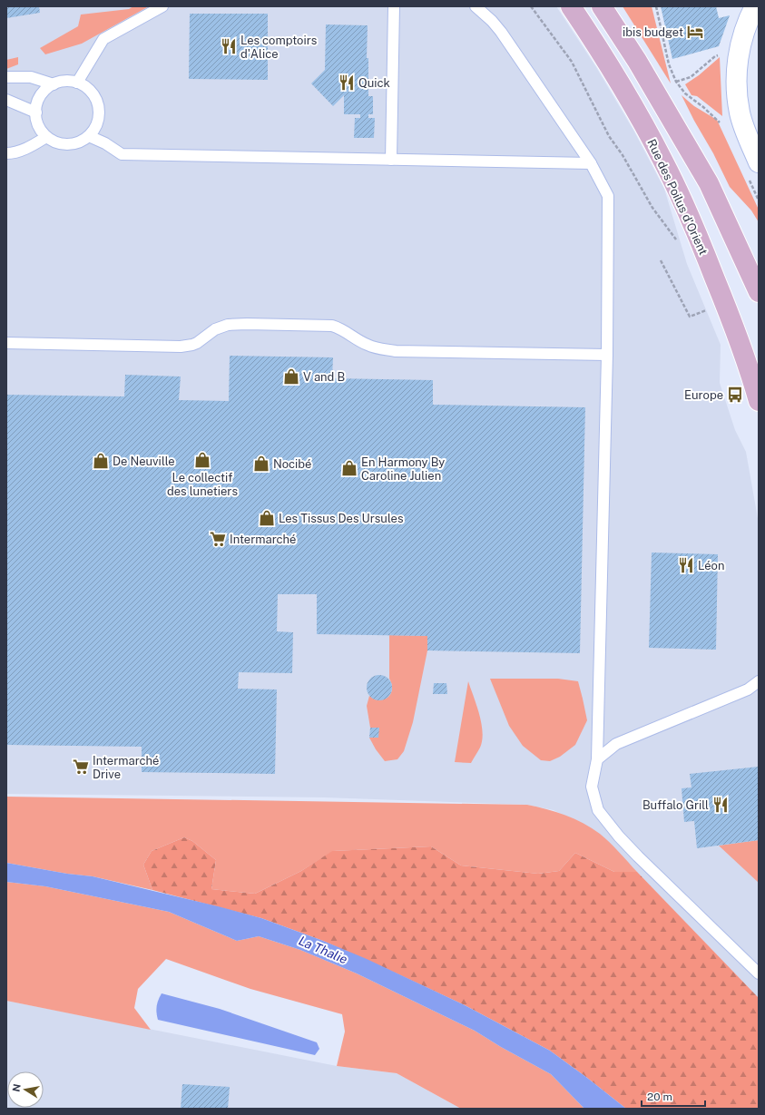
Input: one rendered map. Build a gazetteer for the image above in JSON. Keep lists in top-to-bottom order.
{
  "streets": {
    "main road": ["Rue des Poilus d'Orient"]
  },
  "water": ["La Thalie"],
  "places": {
    "hotel": ["ibis budget"],
    "restaurant": [
      "Les comptoirs d'Alice",
      "Quick",
      "Léon",
      "Buffalo Grill"
    ],
    "shop": [
      "V and B",
      "Le collectif des lunetiers",
      "De Neuville",
      "Nocibé",
      "En Harmony By Caroline Julien",
      "Les Tissus Des Ursules"
    ],
    "bus stop": ["Europe"],
    "supermarket": ["Intermarché", "Intermarché Drive"]
  },
  "scale_bar": "20 m",
  "north": "left"
}
